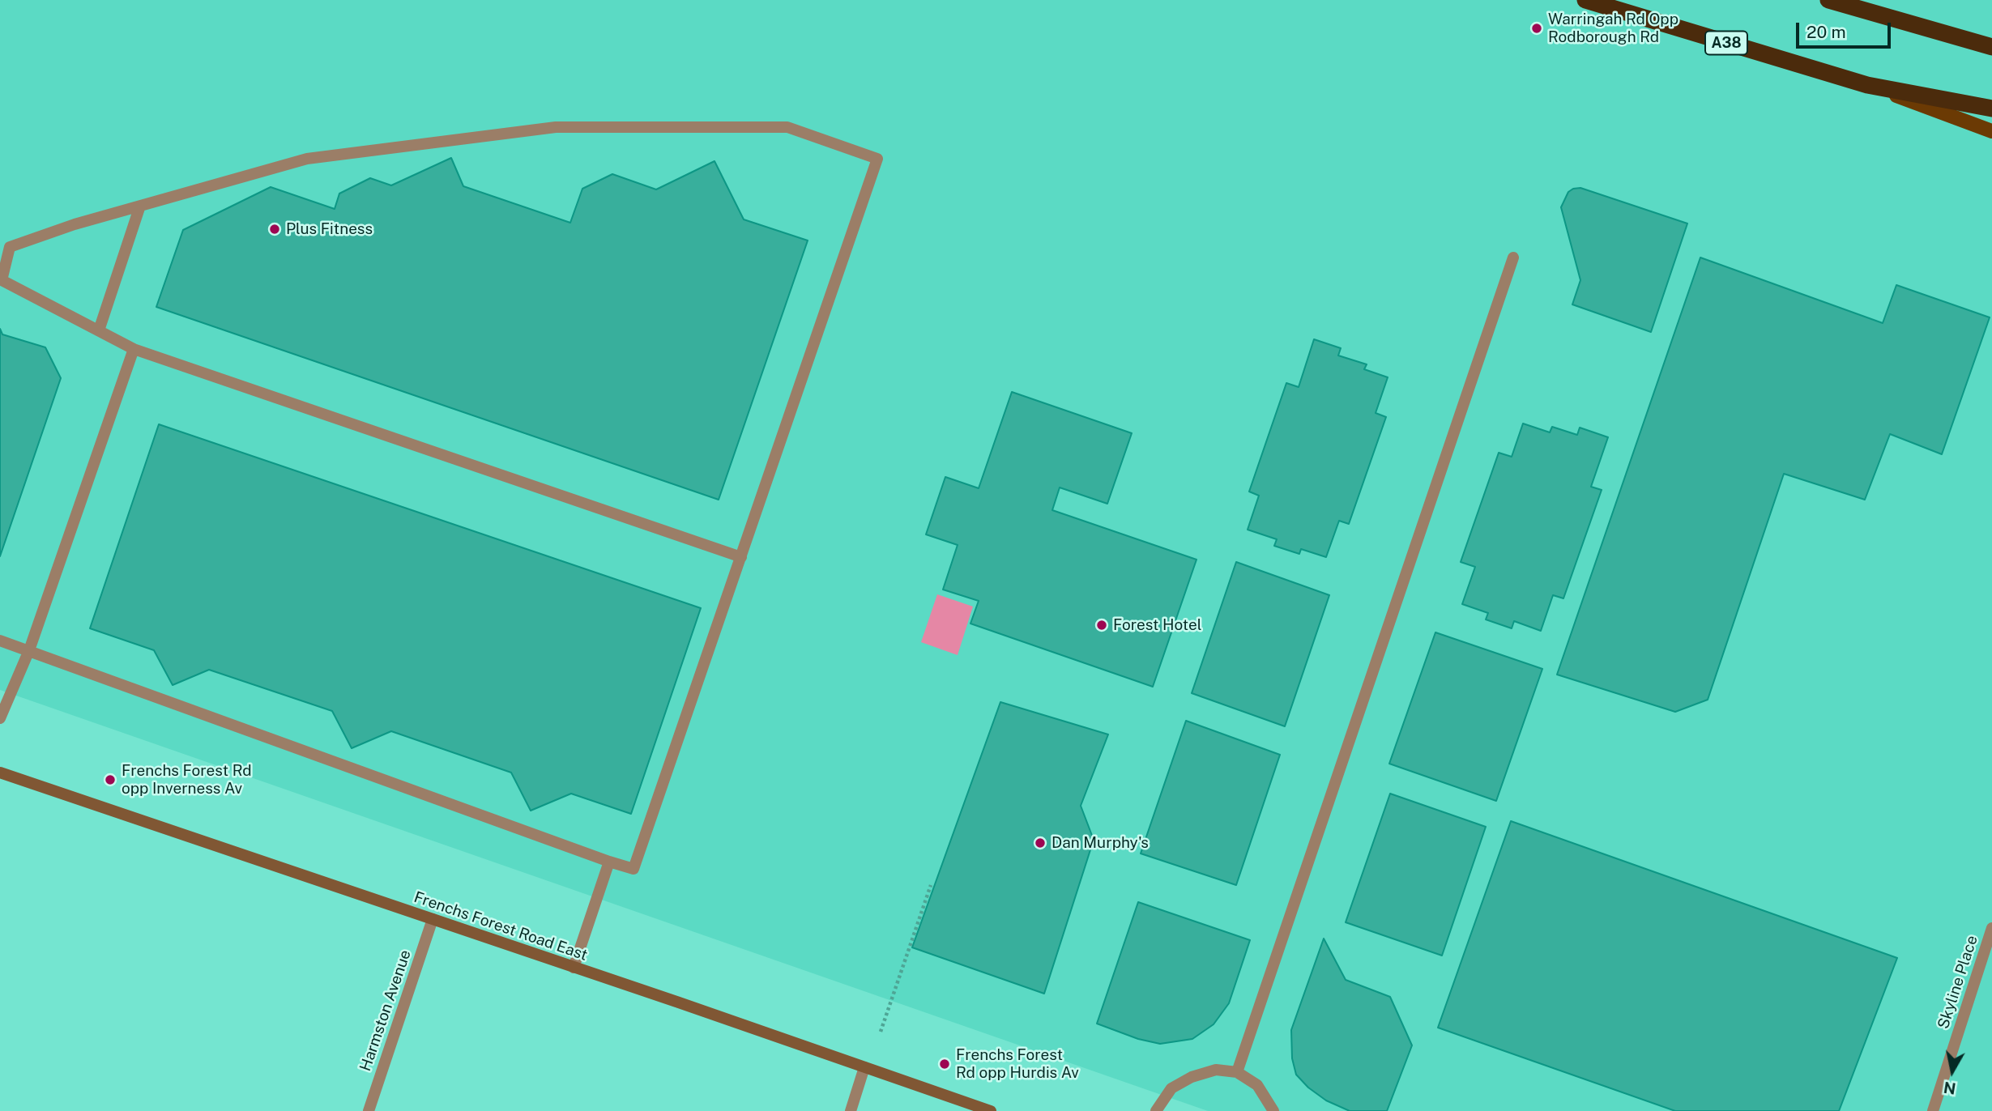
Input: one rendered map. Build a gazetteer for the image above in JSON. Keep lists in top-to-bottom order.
{
  "streets": {
    "highway": ["A38"],
    "main road": ["Frenchs Forest Road East"],
    "street": ["Skyline Place", "Harmston Avenue"]
  },
  "crossings": [
    ["Frenchs Forest Road East", "Harmston Avenue"]
  ],
  "places": [
    "Warringah Rd Opp Rodborough Rd",
    "Plus Fitness",
    "Forest Hotel",
    "Frenchs Forest Rd opp Inverness Av",
    "Dan Murphy's",
    "Frenchs Forest Rd opp Hurdis Av"
  ],
  "scale_bar": "20 m",
  "north": "bottom"
}
